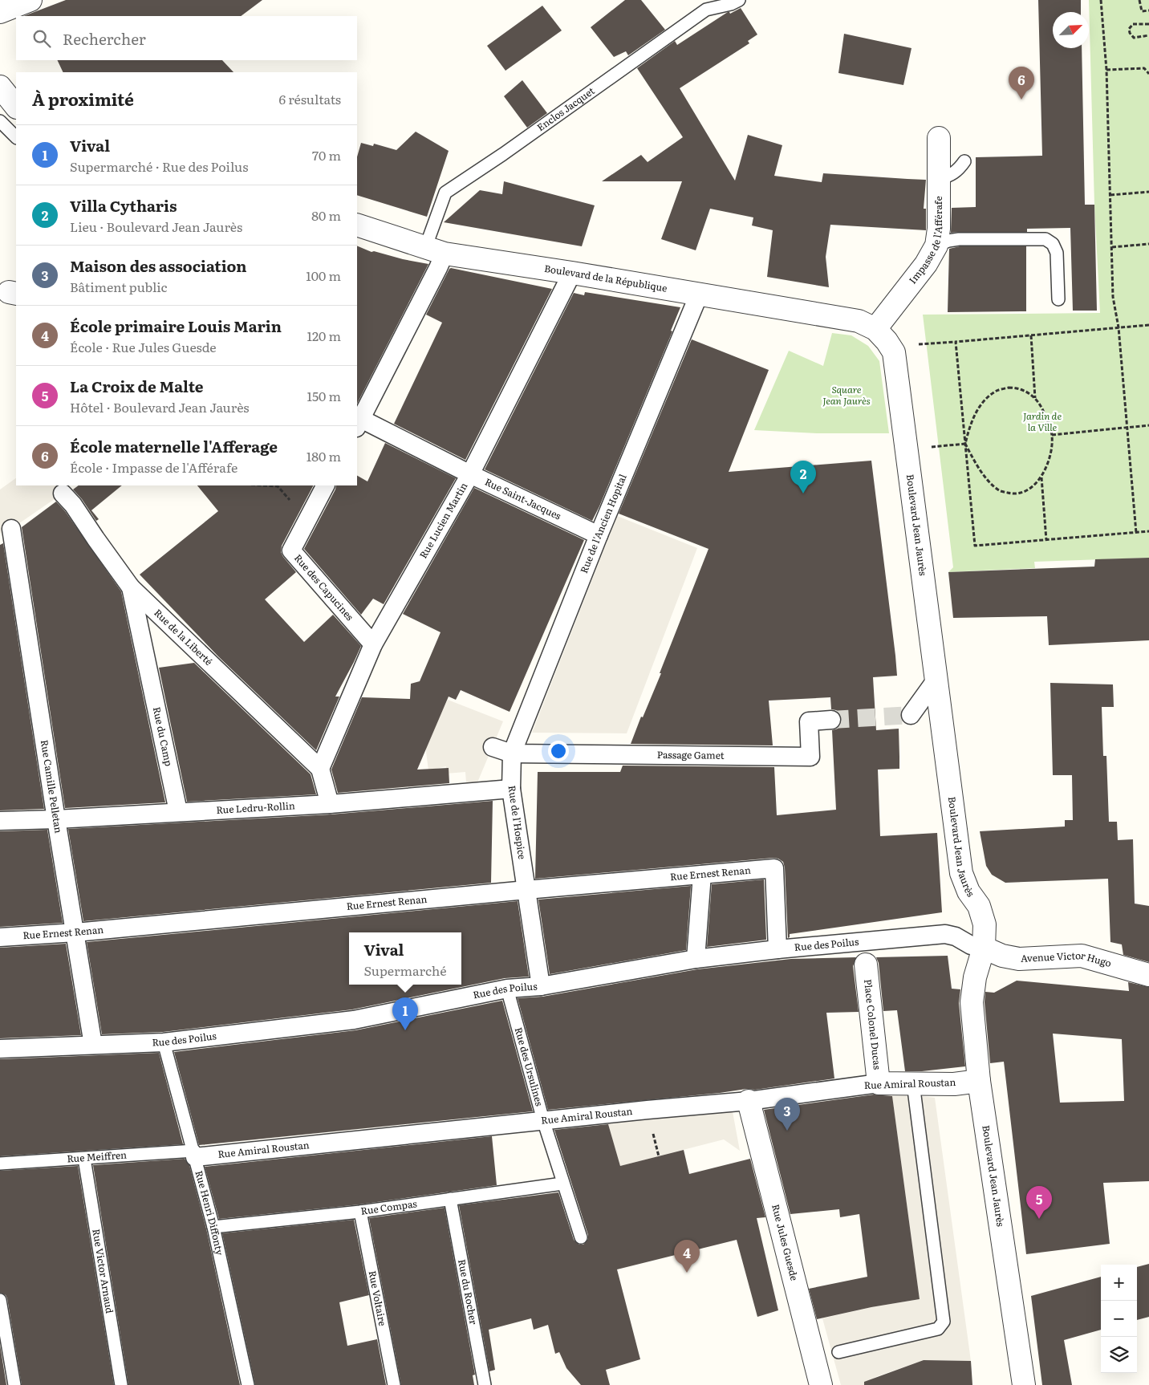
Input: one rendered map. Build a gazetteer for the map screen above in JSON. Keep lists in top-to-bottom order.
{
  "streets": {
    "street": [
      "Impasse de l'Afférafe",
      "Boulevard de la République",
      "Rue Saint-Jacques",
      "Rue Lucien Martin",
      "Rue de l'Ancien Hopital",
      "Boulevard Jean Jaurès",
      "Rue des Capucines",
      "Rue de la Liberté",
      "Rue du Camp",
      "Passage Gamet",
      "Rue Camille Pelletan",
      "Rue Ledru-Rollin",
      "Rue de l'Hospice",
      "Rue Ernest Renan",
      "Rue des Poilus",
      "Avenue Victor Hugo",
      "Place Colonel Ducas",
      "Rue Amiral Roustan",
      "Rue Jules Guesde"
    ],
    "lane": [
      "Enclos Jacquet",
      "Rue des Ursulines",
      "Rue Meiffren",
      "Rue Compas",
      "Rue Henri Diffonty",
      "Rue Victor Arnaud",
      "Rue du Rocher",
      "Rue Voltaire"
    ]
  },
  "crossings": [
    ["Enclos Jacquet", "Boulevard de la République"],
    ["Impasse de l'Afférafe", "Boulevard de la République"],
    ["Impasse de l'Afférafe", "Boulevard Jean Jaurès"],
    ["Boulevard de la République", "Rue Lucien Martin"],
    ["Boulevard de la République", "Rue de l'Ancien Hopital"],
    ["Boulevard de la République", "Boulevard Jean Jaurès"],
    ["Rue Saint-Jacques", "Rue Lucien Martin"],
    ["Rue Saint-Jacques", "Rue de l'Ancien Hopital"],
    ["Rue Lucien Martin", "Rue des Capucines"],
    ["Rue Lucien Martin", "Rue de la Liberté"],
    ["Rue de l'Ancien Hopital", "Passage Gamet"],
    ["Rue de l'Ancien Hopital", "Rue de l'Hospice"],
    ["Boulevard Jean Jaurès", "Rue des Poilus"],
    ["Boulevard Jean Jaurès", "Avenue Victor Hugo"],
    ["Boulevard Jean Jaurès", "Rue Amiral Roustan"],
    ["Rue de la Liberté", "Rue du Camp"],
    ["Rue du Camp", "Rue Ledru-Rollin"],
    ["Passage Gamet", "Rue de l'Hospice"],
    ["Rue Camille Pelletan", "Rue Ledru-Rollin"],
    ["Rue Camille Pelletan", "Rue Ernest Renan"],
    ["Rue Camille Pelletan", "Rue des Poilus"],
    ["Rue Ledru-Rollin", "Rue de l'Hospice"],
    ["Rue de l'Hospice", "Rue Ernest Renan"],
    ["Rue de l'Hospice", "Rue des Poilus"],
    ["Rue Ernest Renan", "Rue des Poilus"],
    ["Rue des Poilus", "Avenue Victor Hugo"],
    ["Rue des Poilus", "Rue des Ursulines"],
    ["Rue des Poilus", "Rue Henri Diffonty"],
    ["Place Colonel Ducas", "Rue Amiral Roustan"],
    ["Rue des Ursulines", "Rue Amiral Roustan"],
    ["Rue des Ursulines", "Rue Compas"],
    ["Rue Amiral Roustan", "Rue Meiffren"],
    ["Rue Amiral Roustan", "Rue Henri Diffonty"],
    ["Rue Amiral Roustan", "Rue Jules Guesde"],
    ["Rue Meiffren", "Rue Henri Diffonty"],
    ["Rue Meiffren", "Rue Victor Arnaud"],
    ["Rue Compas", "Rue Henri Diffonty"],
    ["Rue Compas", "Rue du Rocher"],
    ["Rue Compas", "Rue Voltaire"]
  ],
  "parks": ["Square Jean Jaurès", "Jardin de la Ville"],
  "north": "top right",
  "page": {
    "search": "Rechercher",
    "pins": [
      "6",
      "2",
      "1",
      "3",
      "5",
      "4"
    ],
    "heading": ["À proximité", "6 résultats"],
    "list": [
      {
        "mark": "1",
        "name": "Vival",
        "note": "Supermarché · Rue des Poilus",
        "value": "70 m"
      },
      {
        "mark": "2",
        "name": "Villa Cytharis",
        "note": "Lieu · Boulevard Jean Jaurès",
        "value": "80 m"
      },
      {
        "mark": "3",
        "name": "Maison des association",
        "note": "Bâtiment public",
        "value": "100 m"
      },
      {
        "mark": "4",
        "name": "École primaire Louis Marin",
        "note": "École · Rue Jules Guesde",
        "value": "120 m"
      },
      {
        "mark": "5",
        "name": "La Croix de Malte",
        "note": "Hôtel · Boulevard Jean Jaurès",
        "value": "150 m"
      },
      {
        "mark": "6",
        "name": "École maternelle l'Afferage",
        "note": "École · Impasse de l'Afférafe",
        "value": "180 m"
      }
    ],
    "popup": ["Vival", "Supermarché"],
    "map_buttons": ["+", "−"]
  }
}
